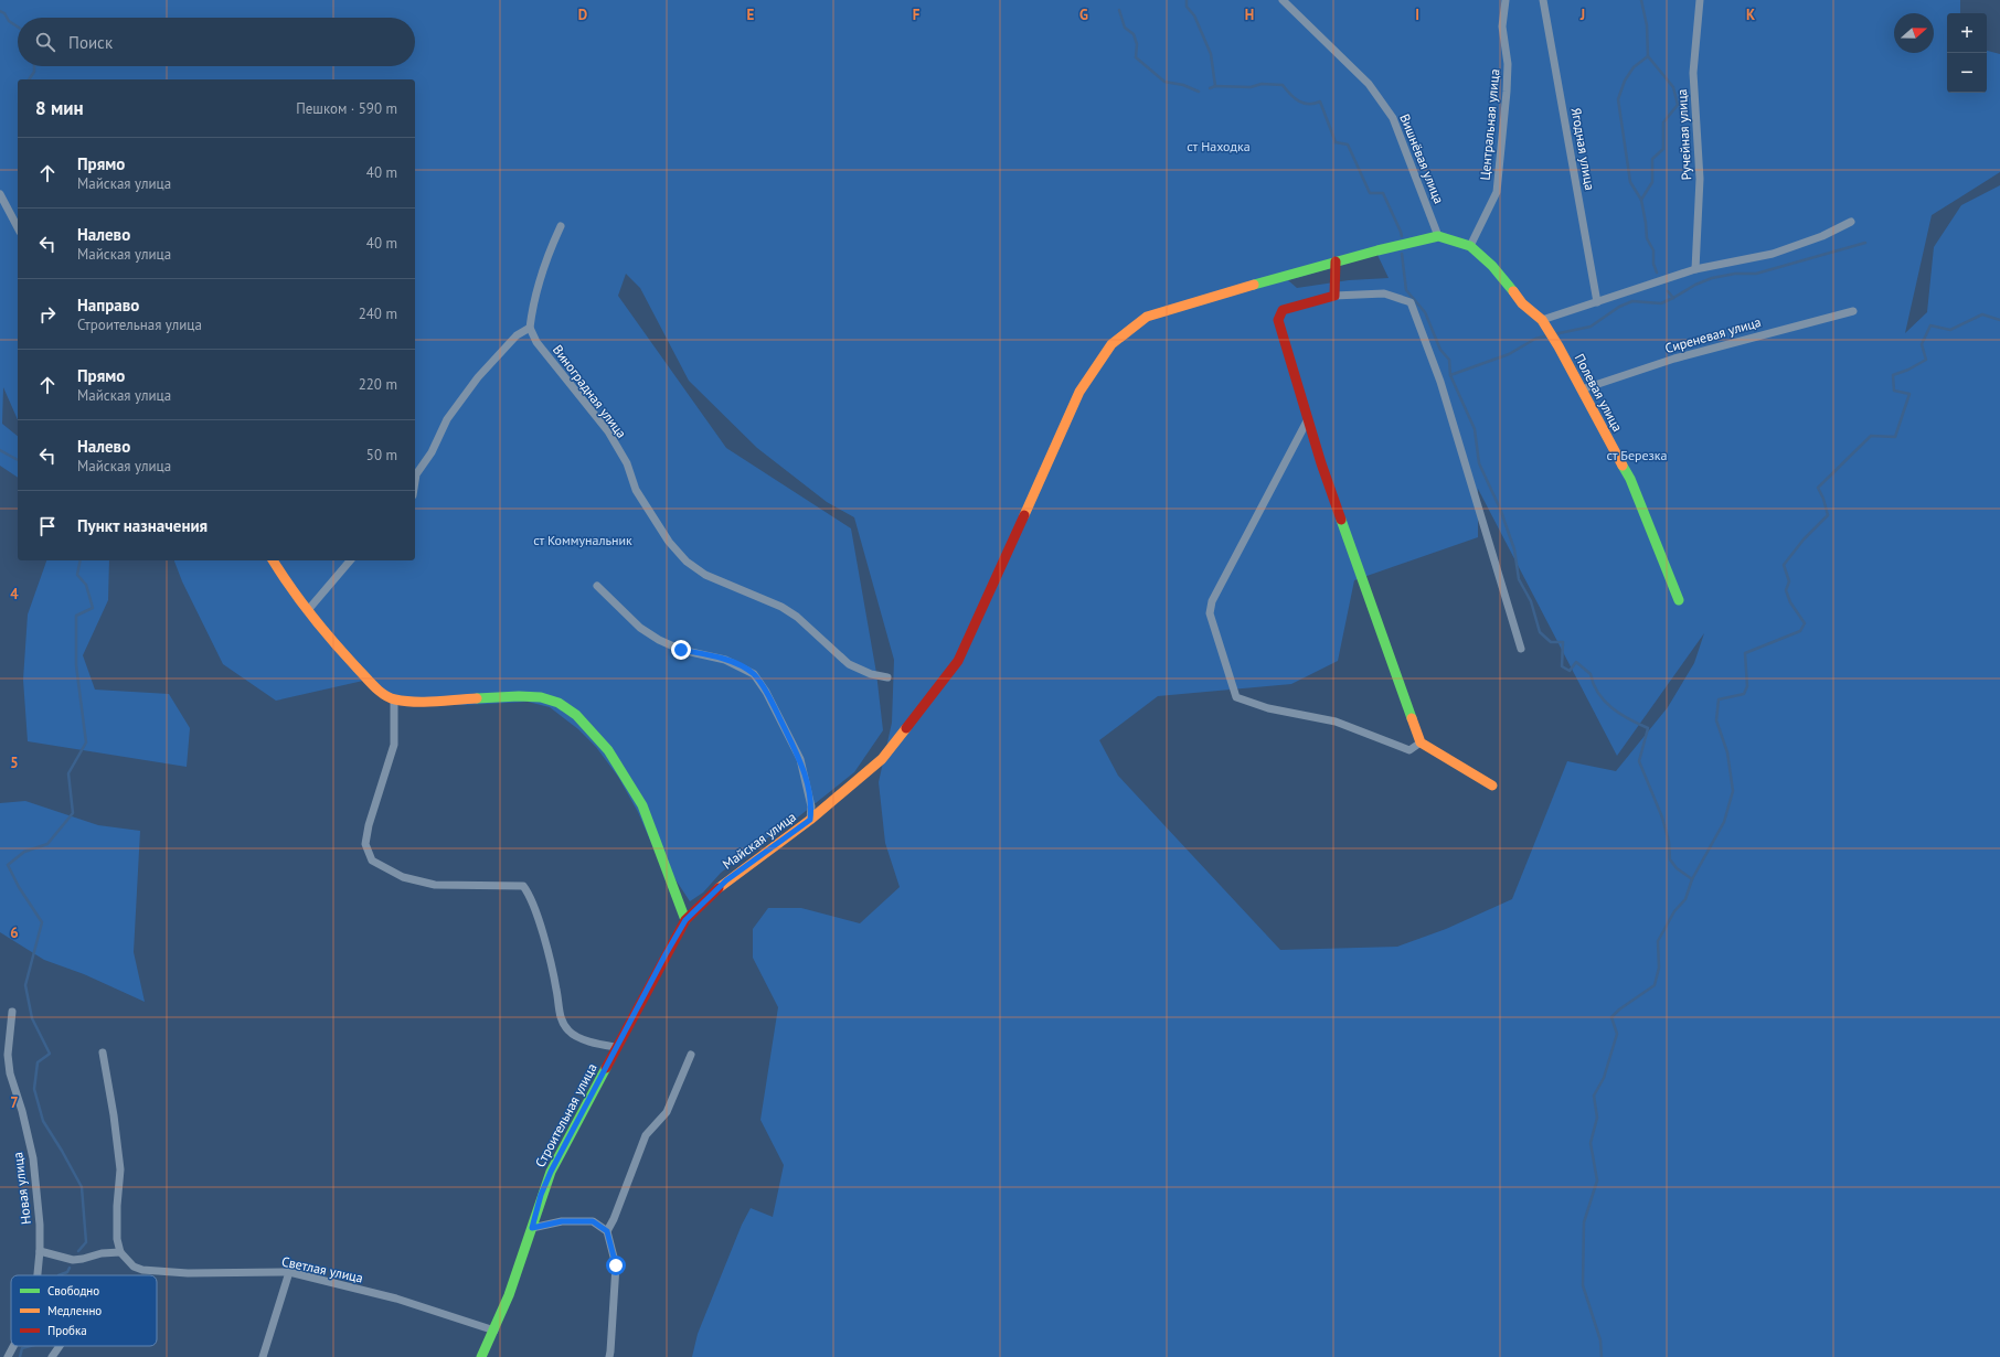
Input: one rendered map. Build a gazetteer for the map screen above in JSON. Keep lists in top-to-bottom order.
{
  "streets": {
    "street": [
      "Центральная улица",
      "Ручейная улица",
      "Ягодная улица",
      "Вишнёвая улица",
      "Сиреневая улица",
      "Виноградная улица",
      "Полевая улица",
      "Майская улица",
      "Строительная улица",
      "Новая улица",
      "Светлая улица"
    ]
  },
  "crossings": [
    ["Центральная улица", "Полевая улица"],
    ["Вишнёвая улица", "Майская улица"],
    ["Сиреневая улица", "Полевая улица"],
    ["Майская улица", "Строительная улица"],
    ["Строительная улица", "Светлая улица"]
  ],
  "parks": ["ст Находка", "ст Березка", "ст Коммунальник"],
  "legend": ["Свободно", "Медленно", "Пробка"],
  "north": "right",
  "page": {
    "map_buttons": ["+", "−"],
    "search": "Поиск",
    "heading": ["8 мин", "Пешком · 590 m"],
    "list": [
      ["Прямо", "Майская улица", "40 m"],
      ["Налево", "Майская улица", "40 m"],
      ["Направо", "Строительная улица", "240 m"],
      ["Прямо", "Майская улица", "220 m"],
      ["Налево", "Майская улица", "50 m"],
      "Пункт назначения"
    ]
  },
  "grid": {
    "columns": [
      "D",
      "E",
      "F",
      "G",
      "H",
      "I",
      "J",
      "K"
    ],
    "rows": [
      "4",
      "5",
      "6",
      "7"
    ]
  }
}
